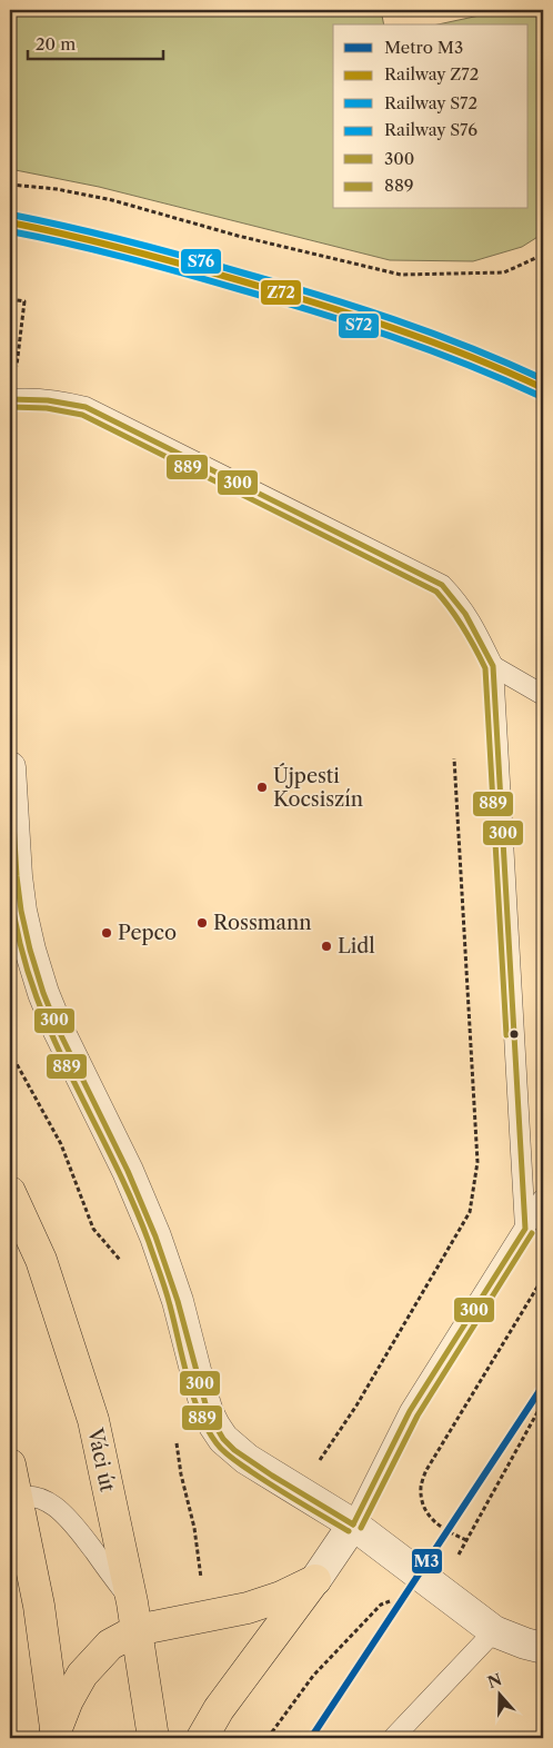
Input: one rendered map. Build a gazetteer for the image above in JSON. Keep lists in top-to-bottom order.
{
  "streets": {
    "main road": ["Váci út"]
  },
  "places": [
    "Újpesti Kocsiszín",
    "Rossmann",
    "Pepco",
    "Lidl"
  ],
  "lines": [
    "rail line S76",
    "rail line Z72",
    "rail line S72",
    "transit line 300",
    "transit line 889",
    "metro line M3"
  ],
  "legend": [
    "Metro M3",
    "Railway Z72",
    "Railway S72",
    "Railway S76",
    "300",
    "889"
  ],
  "scale_bar": "20 m",
  "north": "top"
}
